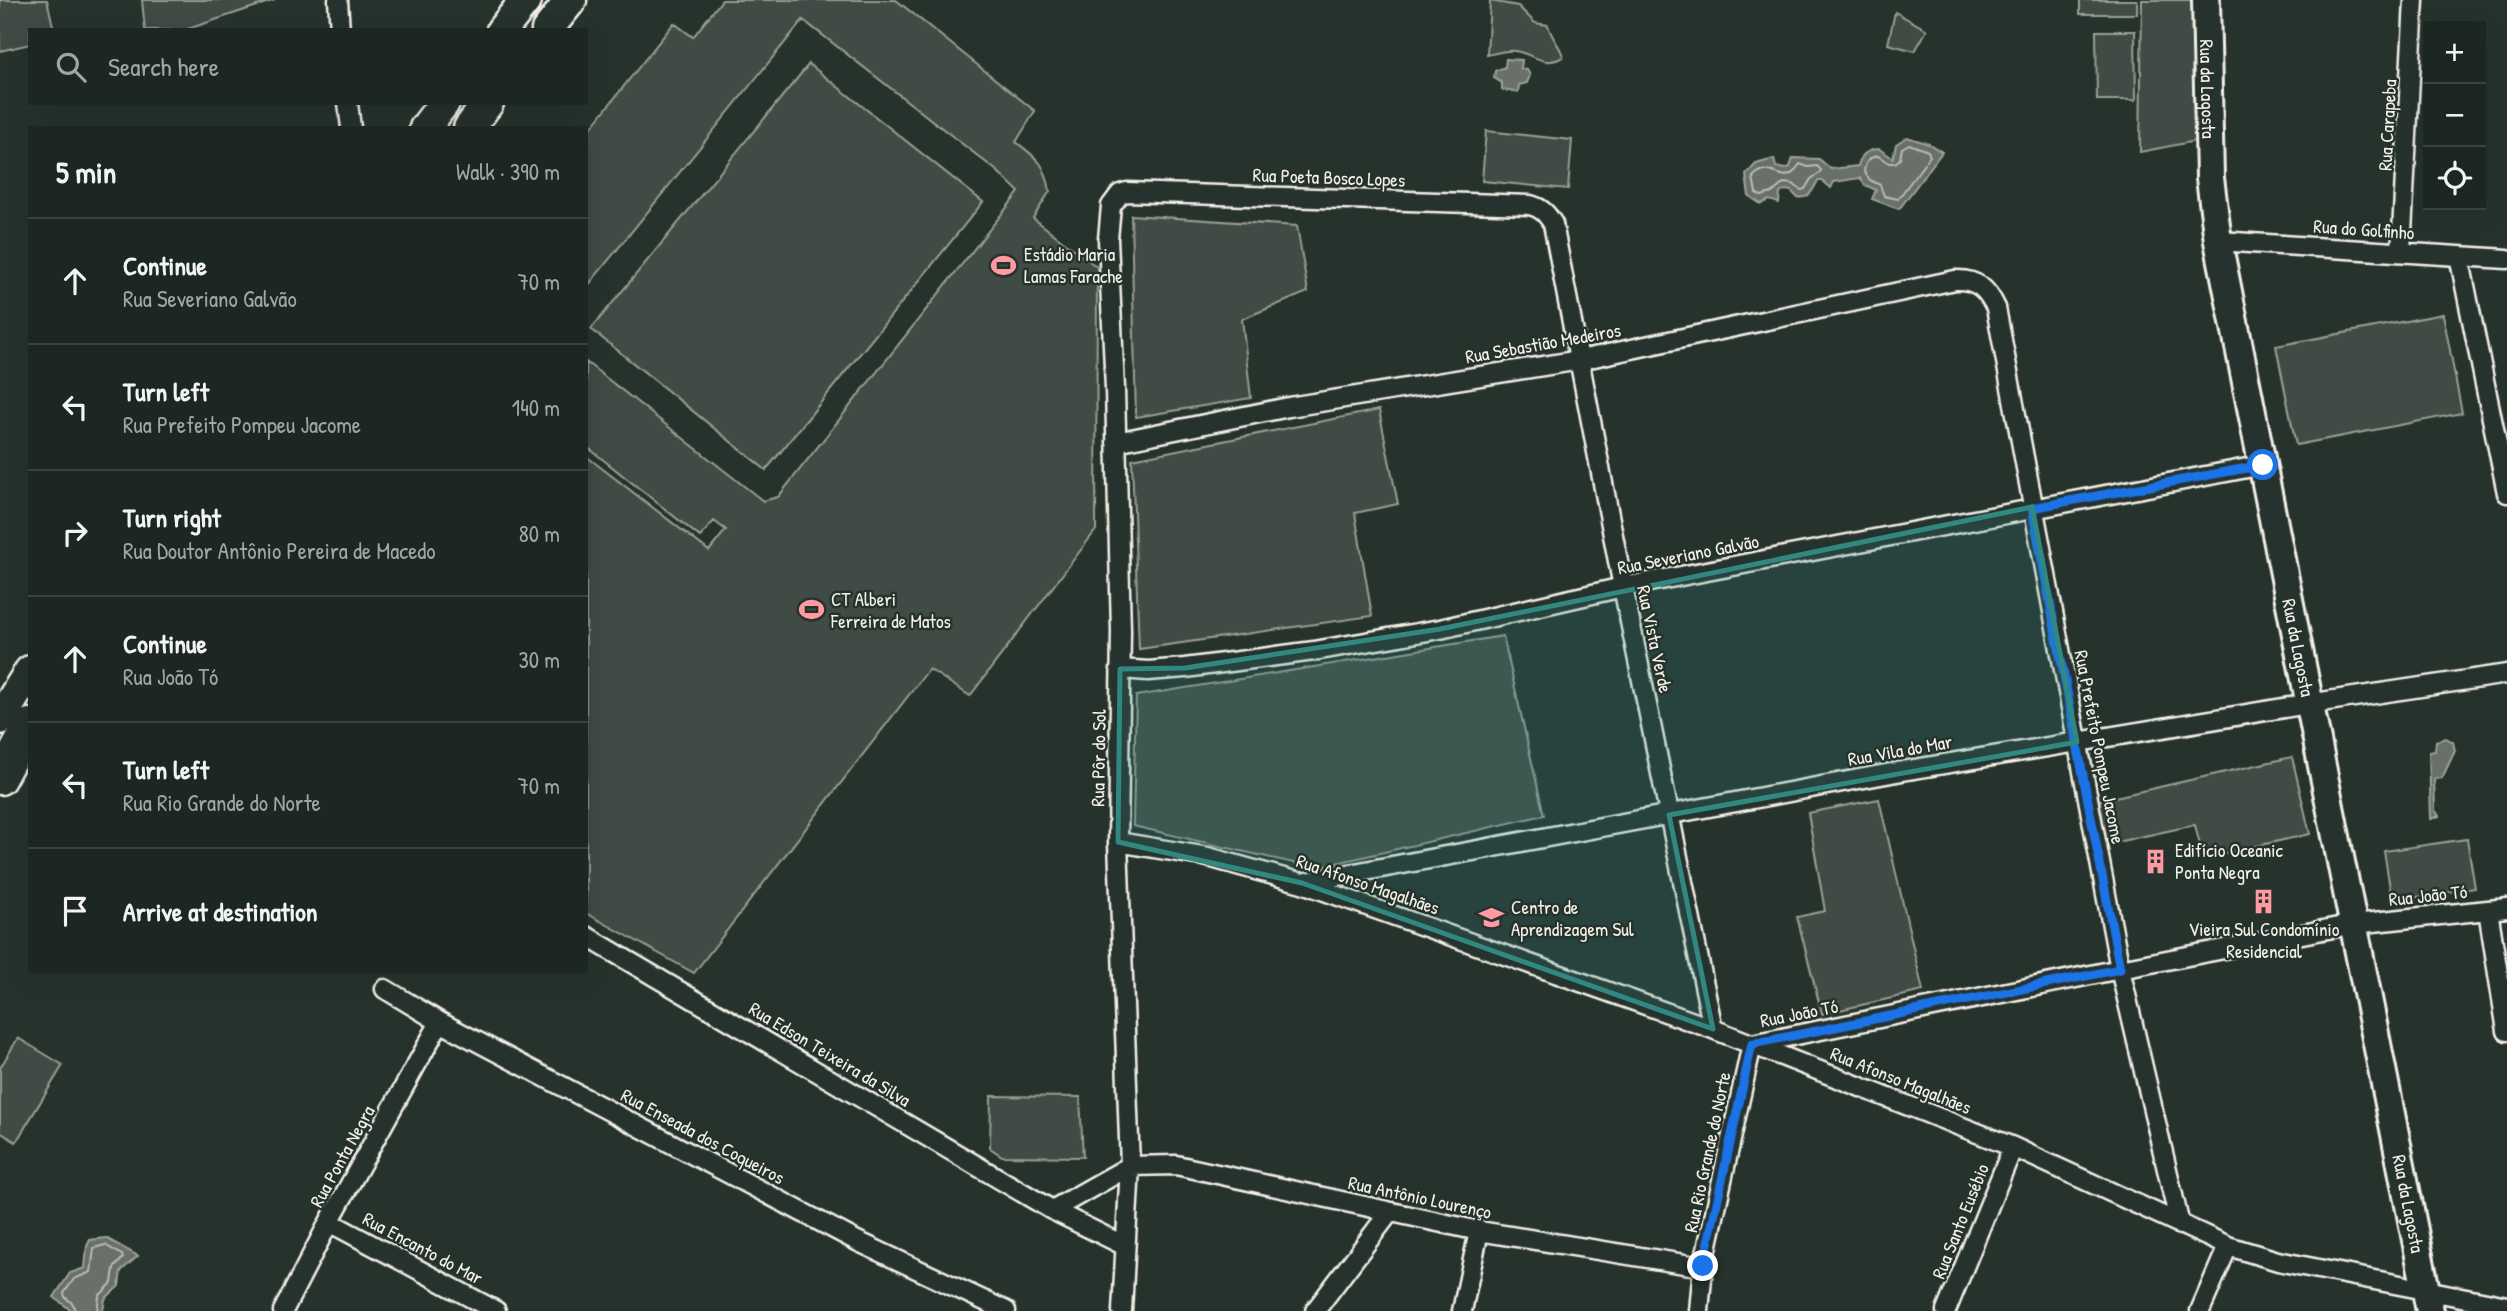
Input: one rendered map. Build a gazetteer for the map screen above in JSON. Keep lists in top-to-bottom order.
{
  "streets": {
    "street": [
      "Rua da Lagosta",
      "Rua Carapeba",
      "Rua Poeta Bosco Lopes",
      "Rua do Golfinho",
      "Rua Sebastião Medeiros",
      "Rua Severiano Galvão",
      "Rua Vista Verde",
      "Rua Prefeito Pompeu Jacome",
      "Rua Vila do Mar",
      "Rua Pôr do Sol",
      "Rua Afonso Magalhães",
      "Rua João Tó",
      "Rua Edson Teixeira da Silva",
      "Rua Enseada dos Coqueiros",
      "Rua Rio Grande do Norte",
      "Rua Ponta Negra",
      "Rua Antônio Lourenço",
      "Rua Santo Eusébio",
      "Rua Encanto do Mar"
    ]
  },
  "crossings": [
    ["Rua da Lagosta", "Rua do Golfinho"],
    ["Rua da Lagosta", "Rua Severiano Galvão"],
    ["Rua da Lagosta", "Rua Vila do Mar"],
    ["Rua da Lagosta", "Rua Afonso Magalhães"],
    ["Rua da Lagosta", "Rua João Tó"],
    ["Rua Carapeba", "Rua do Golfinho"],
    ["Rua Poeta Bosco Lopes", "Rua Vista Verde"],
    ["Rua Poeta Bosco Lopes", "Rua Pôr do Sol"],
    ["Rua Sebastião Medeiros", "Rua Vista Verde"],
    ["Rua Sebastião Medeiros", "Rua Prefeito Pompeu Jacome"],
    ["Rua Sebastião Medeiros", "Rua Pôr do Sol"],
    ["Rua Severiano Galvão", "Rua Vista Verde"],
    ["Rua Severiano Galvão", "Rua Prefeito Pompeu Jacome"],
    ["Rua Severiano Galvão", "Rua Pôr do Sol"],
    ["Rua Vista Verde", "Rua Vila do Mar"],
    ["Rua Vista Verde", "Rua Afonso Magalhães"],
    ["Rua Prefeito Pompeu Jacome", "Rua Vila do Mar"],
    ["Rua Prefeito Pompeu Jacome", "Rua Afonso Magalhães"],
    ["Rua Prefeito Pompeu Jacome", "Rua João Tó"],
    ["Rua Vila do Mar", "Rua Afonso Magalhães"],
    ["Rua Pôr do Sol", "Rua Afonso Magalhães"],
    ["Rua Pôr do Sol", "Rua Edson Teixeira da Silva"],
    ["Rua Pôr do Sol", "Rua Antônio Lourenço"],
    ["Rua Afonso Magalhães", "Rua João Tó"],
    ["Rua Afonso Magalhães", "Rua Rio Grande do Norte"],
    ["Rua Afonso Magalhães", "Rua Santo Eusébio"],
    ["Rua João Tó", "Rua Rio Grande do Norte"],
    ["Rua Enseada dos Coqueiros", "Rua Ponta Negra"],
    ["Rua Rio Grande do Norte", "Rua Antônio Lourenço"],
    ["Rua Ponta Negra", "Rua Encanto do Mar"]
  ],
  "places": {
    "sports": ["Estádio Maria Lamas Farache", "CT Alberi Ferreira de Matos"],
    "building": ["Edifício Oceanic Ponta Negra", "Vieira Sul Condomínio Residencial"],
    "school or university": ["Centro de Aprendizagem Sul"]
  },
  "page": {
    "map_buttons": ["+", "−"],
    "search": "Search here",
    "heading": ["5 min", "Walk · 390 m"],
    "list": [
      ["Continue", "Rua Severiano Galvão", "70 m"],
      ["Turn left", "Rua Prefeito Pompeu Jacome", "140 m"],
      ["Turn right", "Rua Doutor Antônio Pereira de Macedo", "80 m"],
      ["Continue", "Rua João Tó", "30 m"],
      ["Turn left", "Rua Rio Grande do Norte", "70 m"],
      "Arrive at destination"
    ]
  }
}
